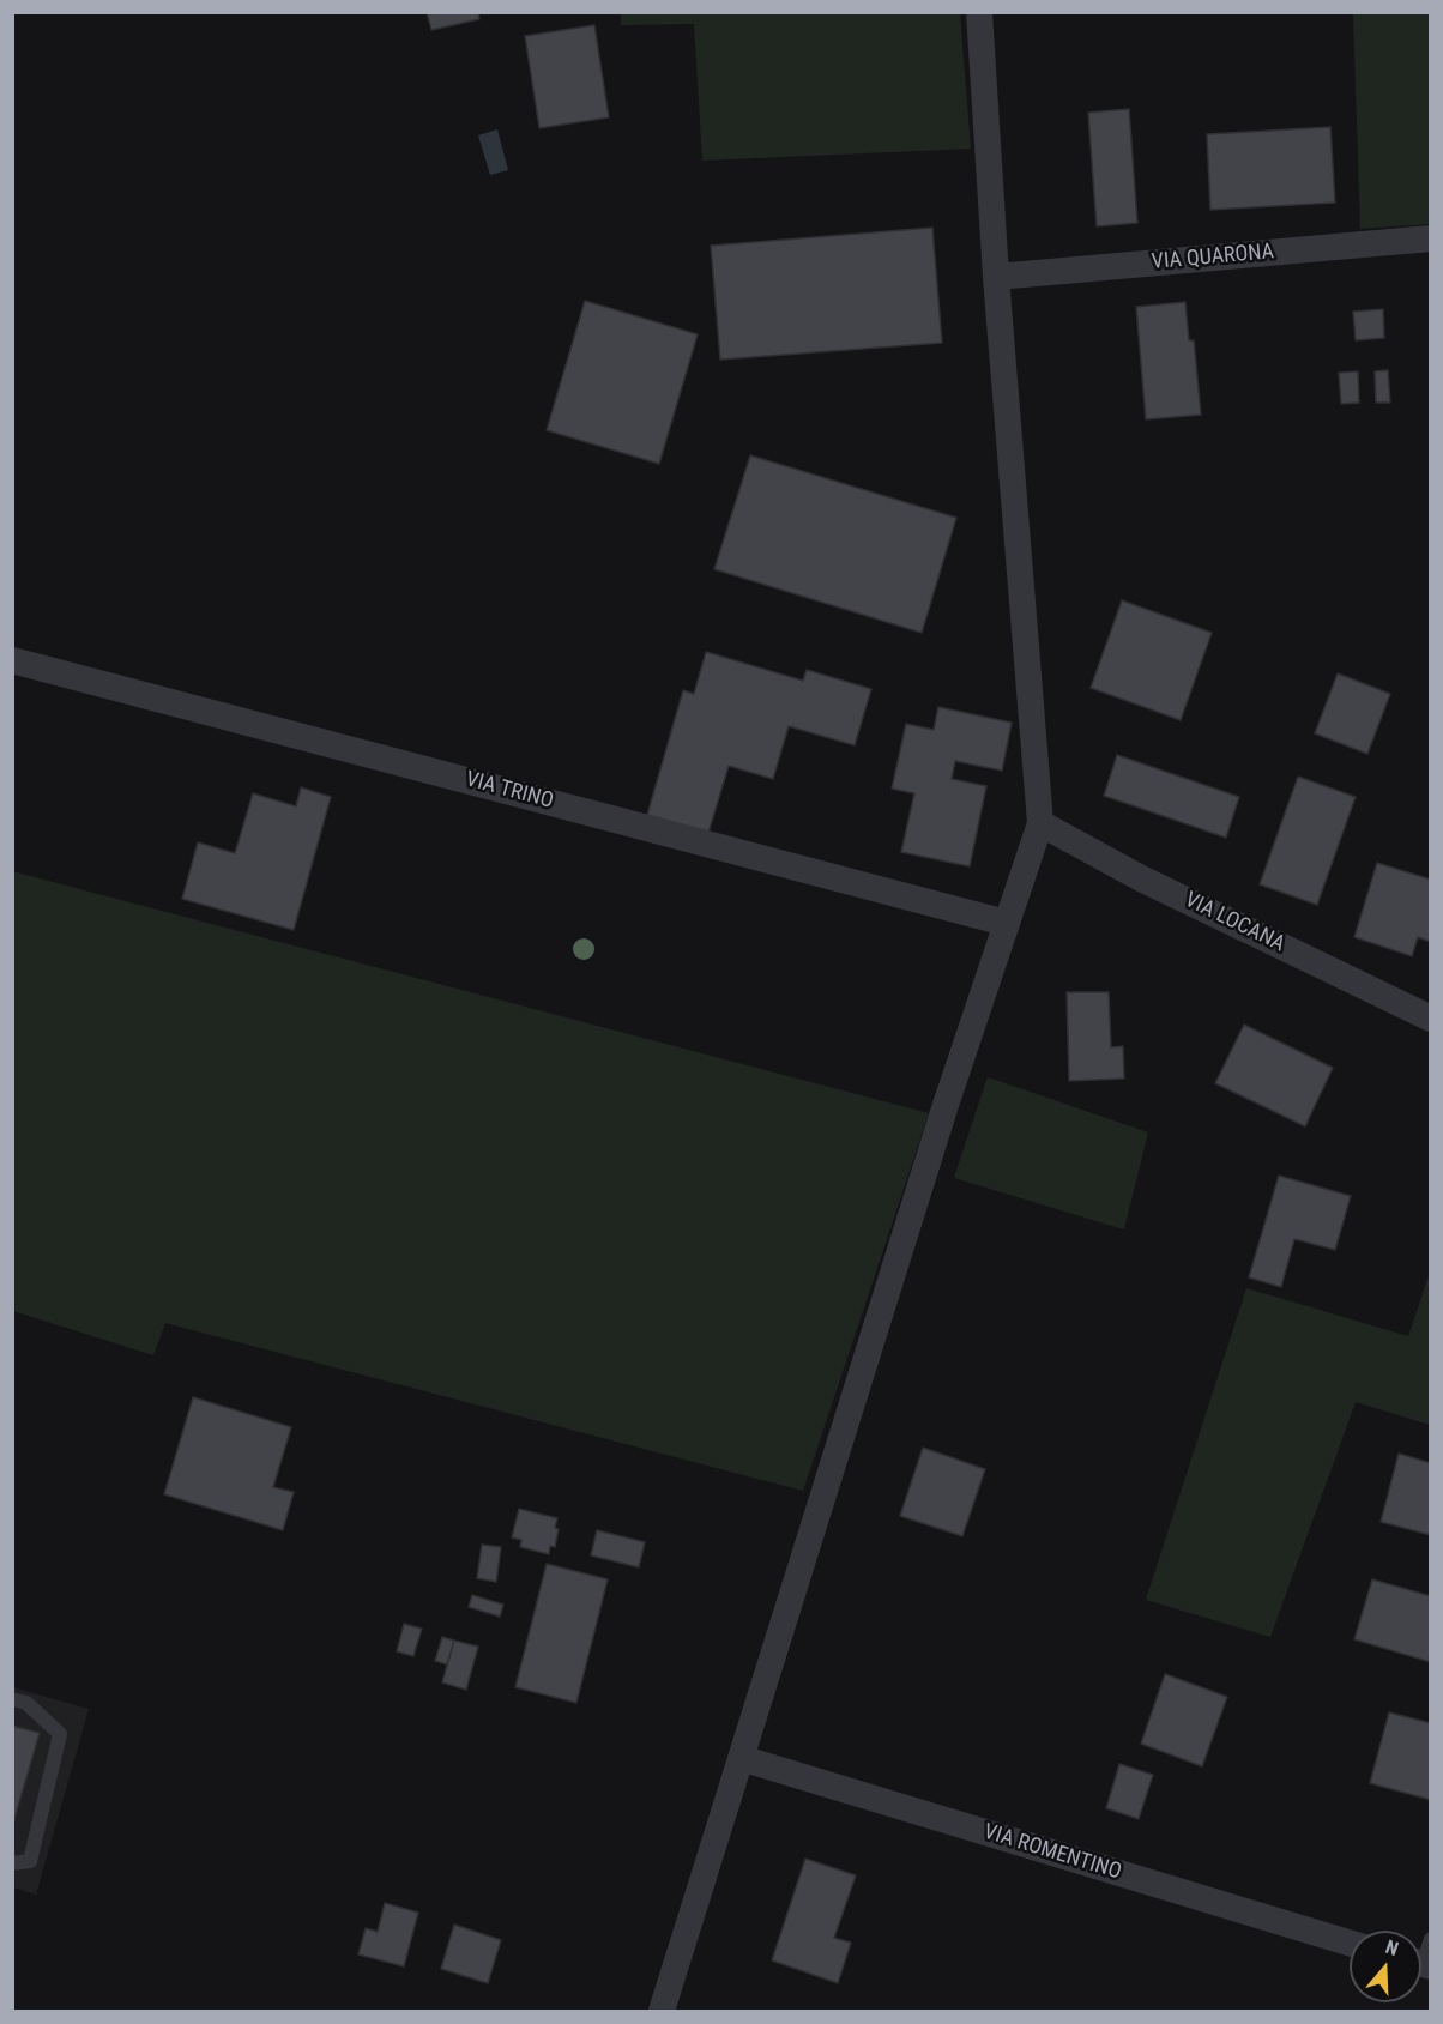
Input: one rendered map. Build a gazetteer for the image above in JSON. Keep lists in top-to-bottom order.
{
  "streets": {
    "street": [
      "VIA QUARONA",
      "VIA TRINO",
      "VIA LOCANA",
      "VIA ROMENTINO"
    ]
  },
  "north": "top"
}
